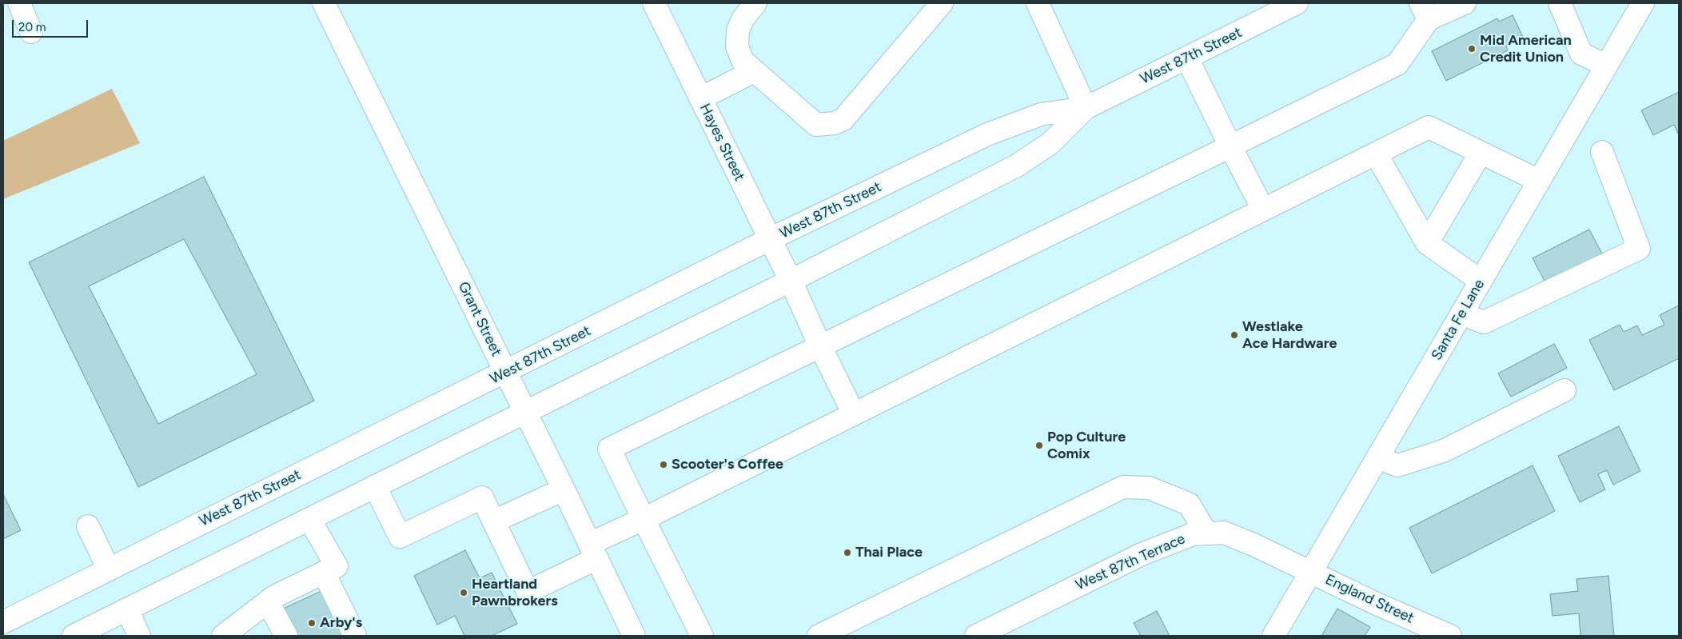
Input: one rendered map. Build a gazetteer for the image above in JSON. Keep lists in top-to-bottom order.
{
  "streets": {
    "main road": [
      "West 87th Street",
      "Hayes Street",
      "Grant Street",
      "Santa Fe Lane",
      "West 87th Terrace",
      "England Street"
    ]
  },
  "crossings": [
    ["West 87th Street", "Hayes Street"],
    ["West 87th Street", "Grant Street"],
    ["Santa Fe Lane", "West 87th Terrace"],
    ["Santa Fe Lane", "England Street"],
    ["West 87th Terrace", "England Street"]
  ],
  "places": [
    "Mid American Credit Union",
    "Westlake Ace Hardware",
    "Pop Culture Comix",
    "Scooter's Coffee",
    "Thai Place",
    "Heartland Pawnbrokers",
    "Arby's"
  ],
  "scale_bar": "20 m"
}
